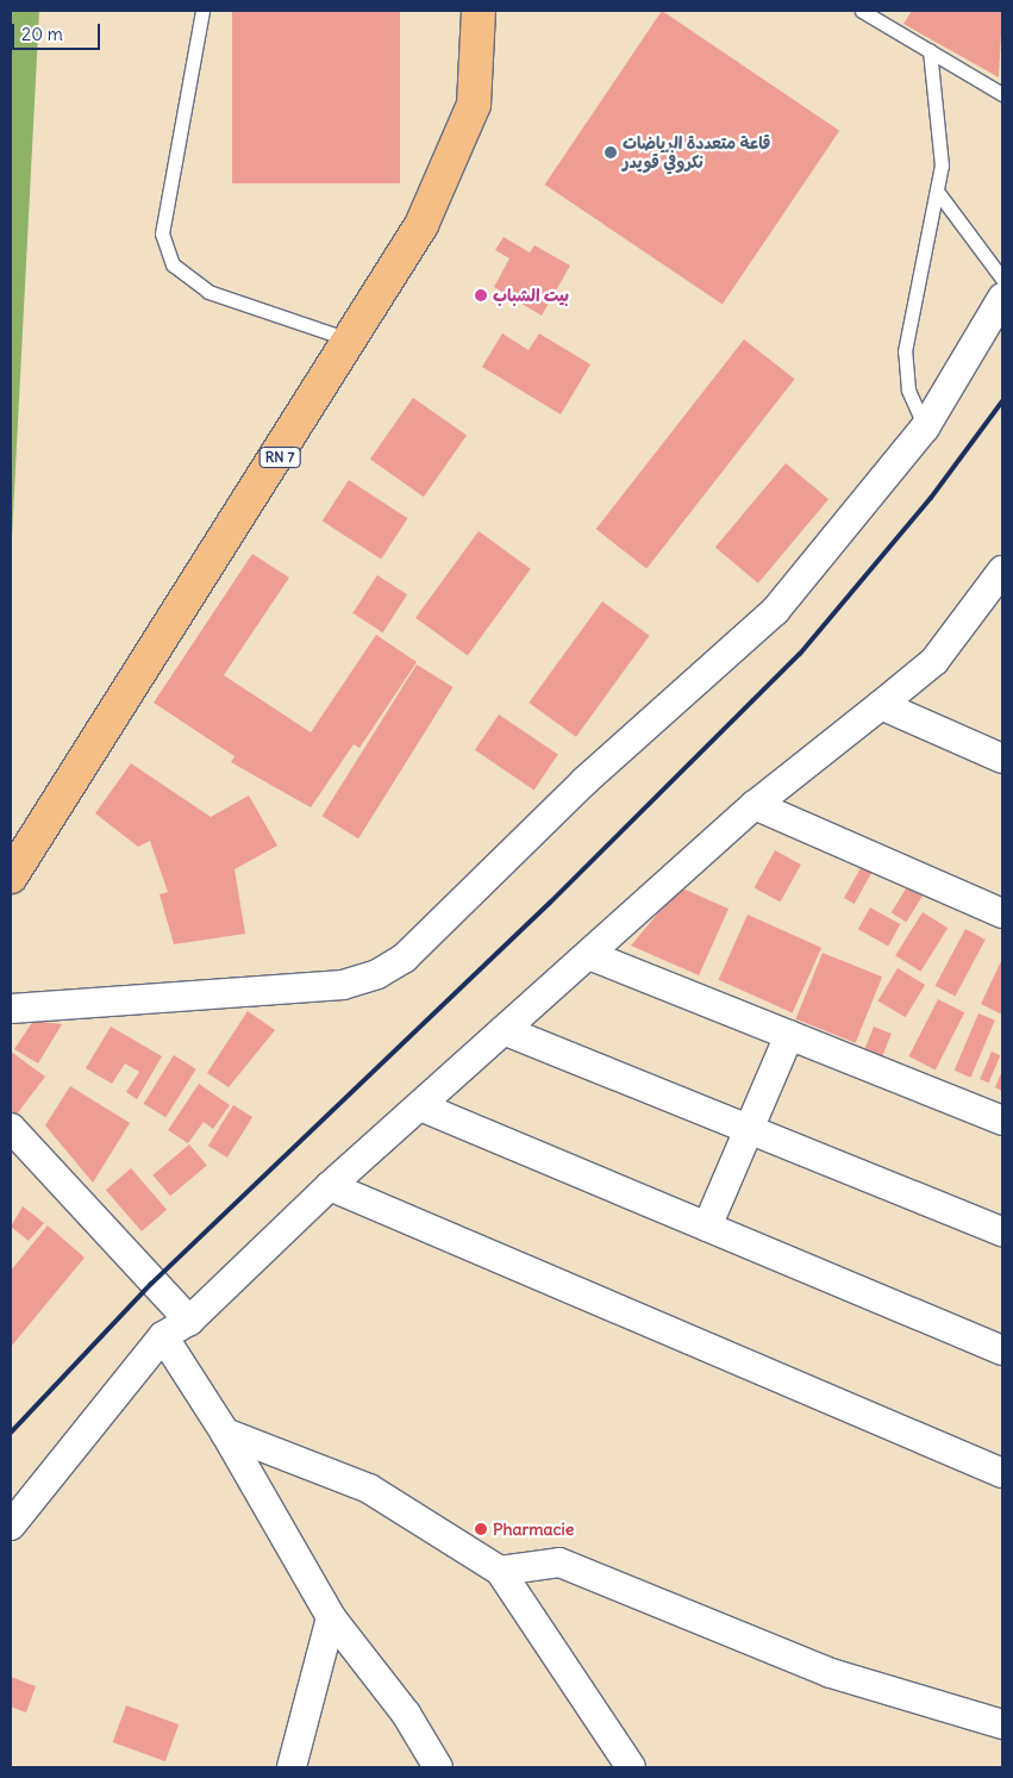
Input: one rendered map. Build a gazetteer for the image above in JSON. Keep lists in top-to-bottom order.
{
  "streets": {
    "main road": ["RN 7"]
  },
  "places": ["قاعة متعددة الرياضات نكروفي قويدر", "بيت الشباب", "Pharmacie"],
  "scale_bar": "20 m"
}
